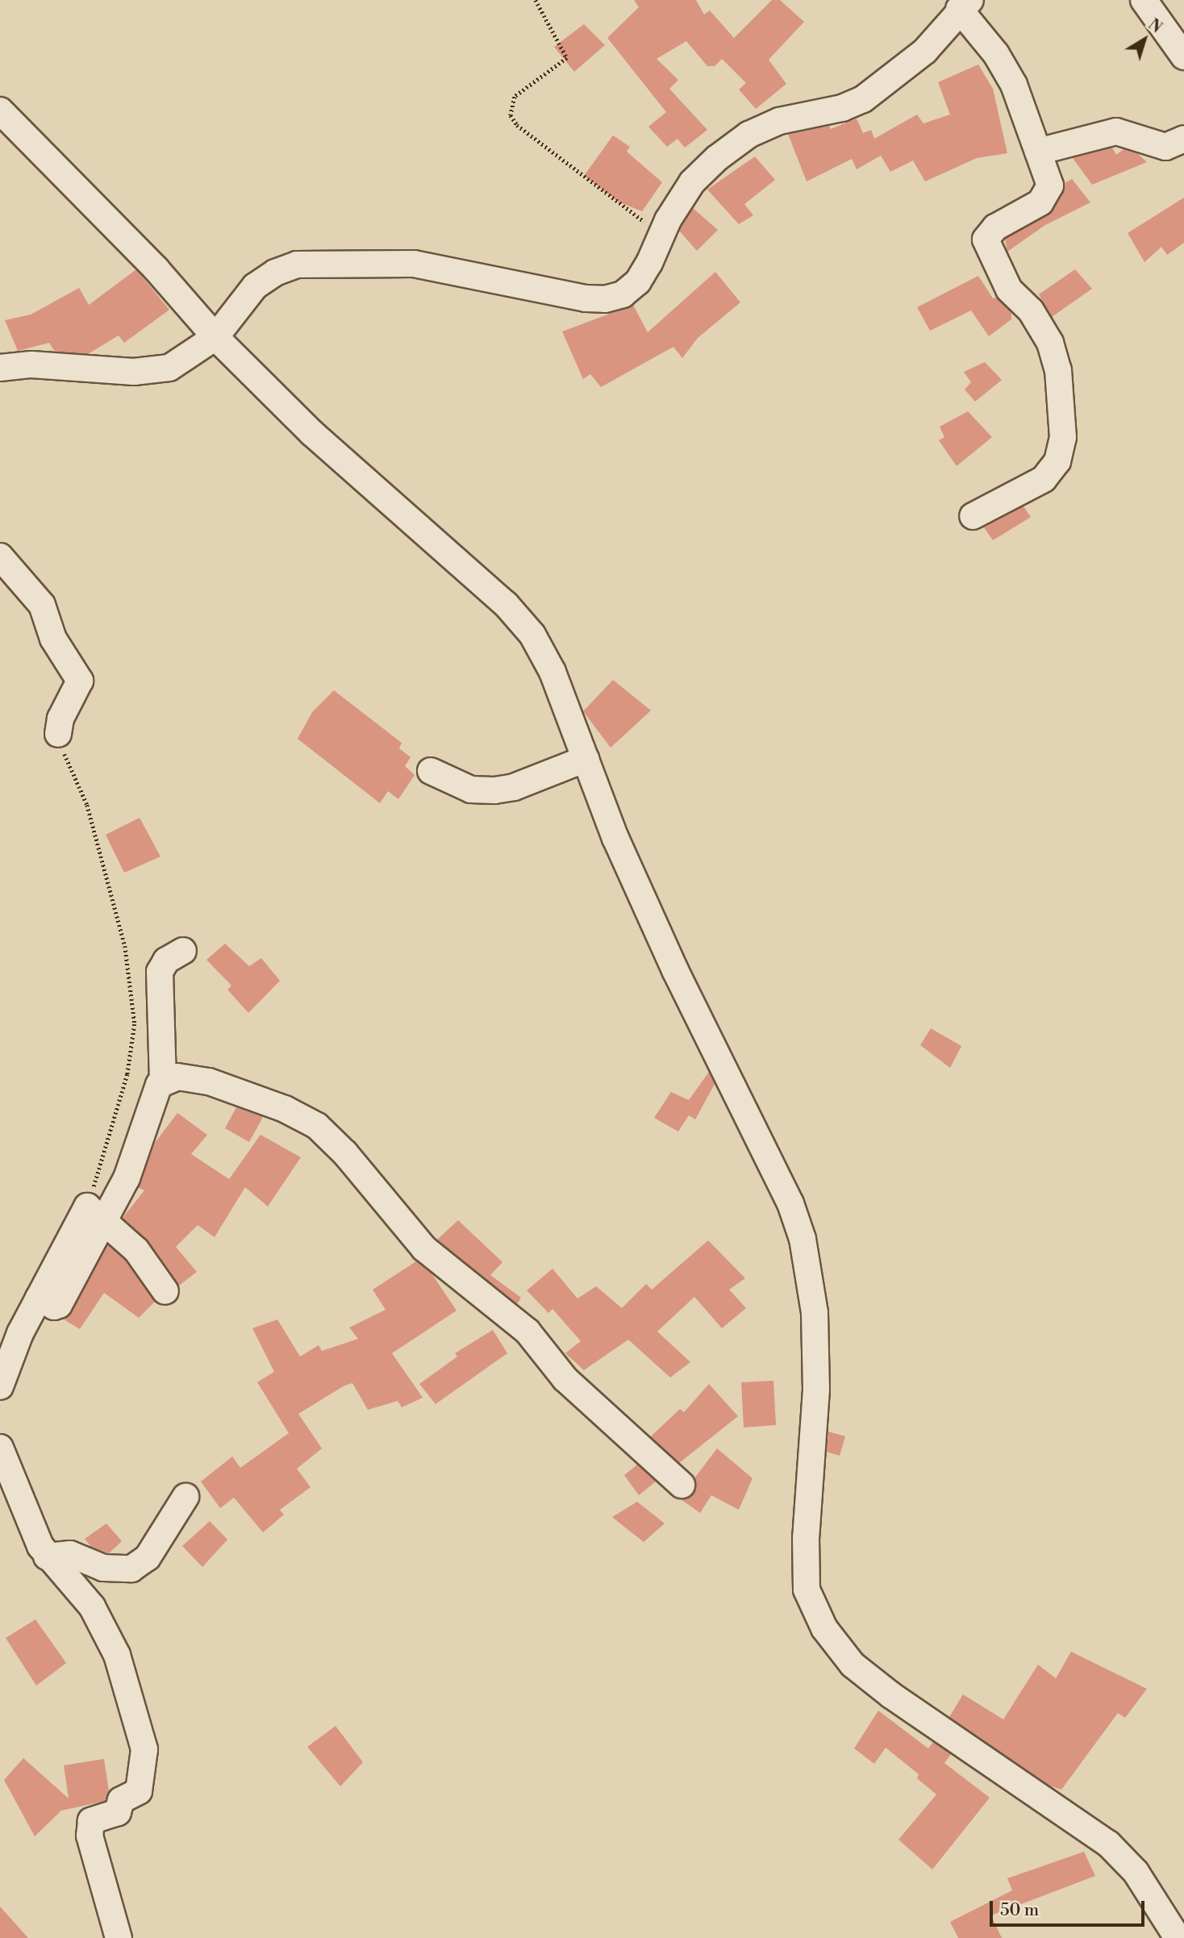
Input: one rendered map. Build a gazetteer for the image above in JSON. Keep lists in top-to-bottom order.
{
  "scale_bar": "50 m",
  "north": "top right"
}
